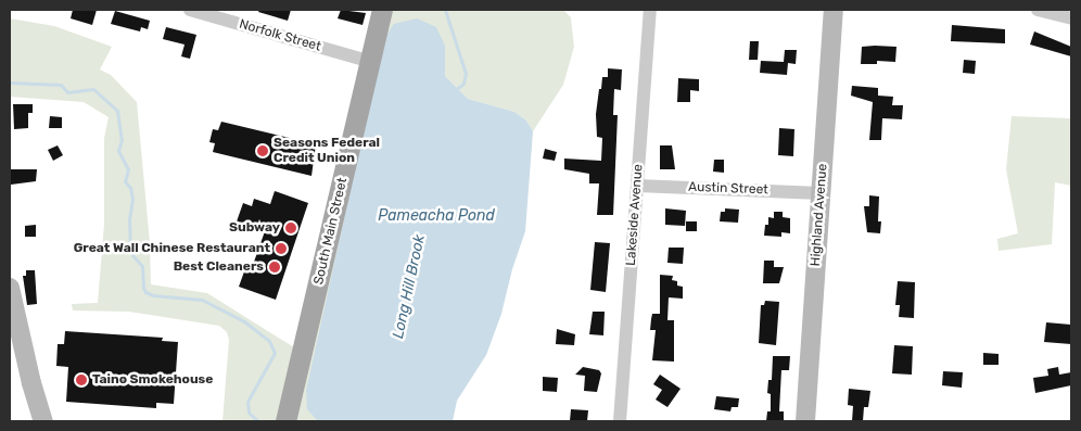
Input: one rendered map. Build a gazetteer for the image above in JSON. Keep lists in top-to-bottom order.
{
  "streets": {
    "main road": ["South Main Street"],
    "street": [
      "Norfolk Street",
      "Austin Street",
      "Lakeside Avenue",
      "Highland Avenue"
    ]
  },
  "crossings": [
    ["Norfolk Street", "South Main Street"],
    ["Austin Street", "Lakeside Avenue"],
    ["Austin Street", "Highland Avenue"]
  ],
  "water": ["Pameacha Pond", "Long Hill Brook"],
  "places": [
    "Seasons Federal Credit Union",
    "Subway",
    "Great Wall Chinese Restaurant",
    "Best Cleaners",
    "Taino Smokehouse"
  ]
}
